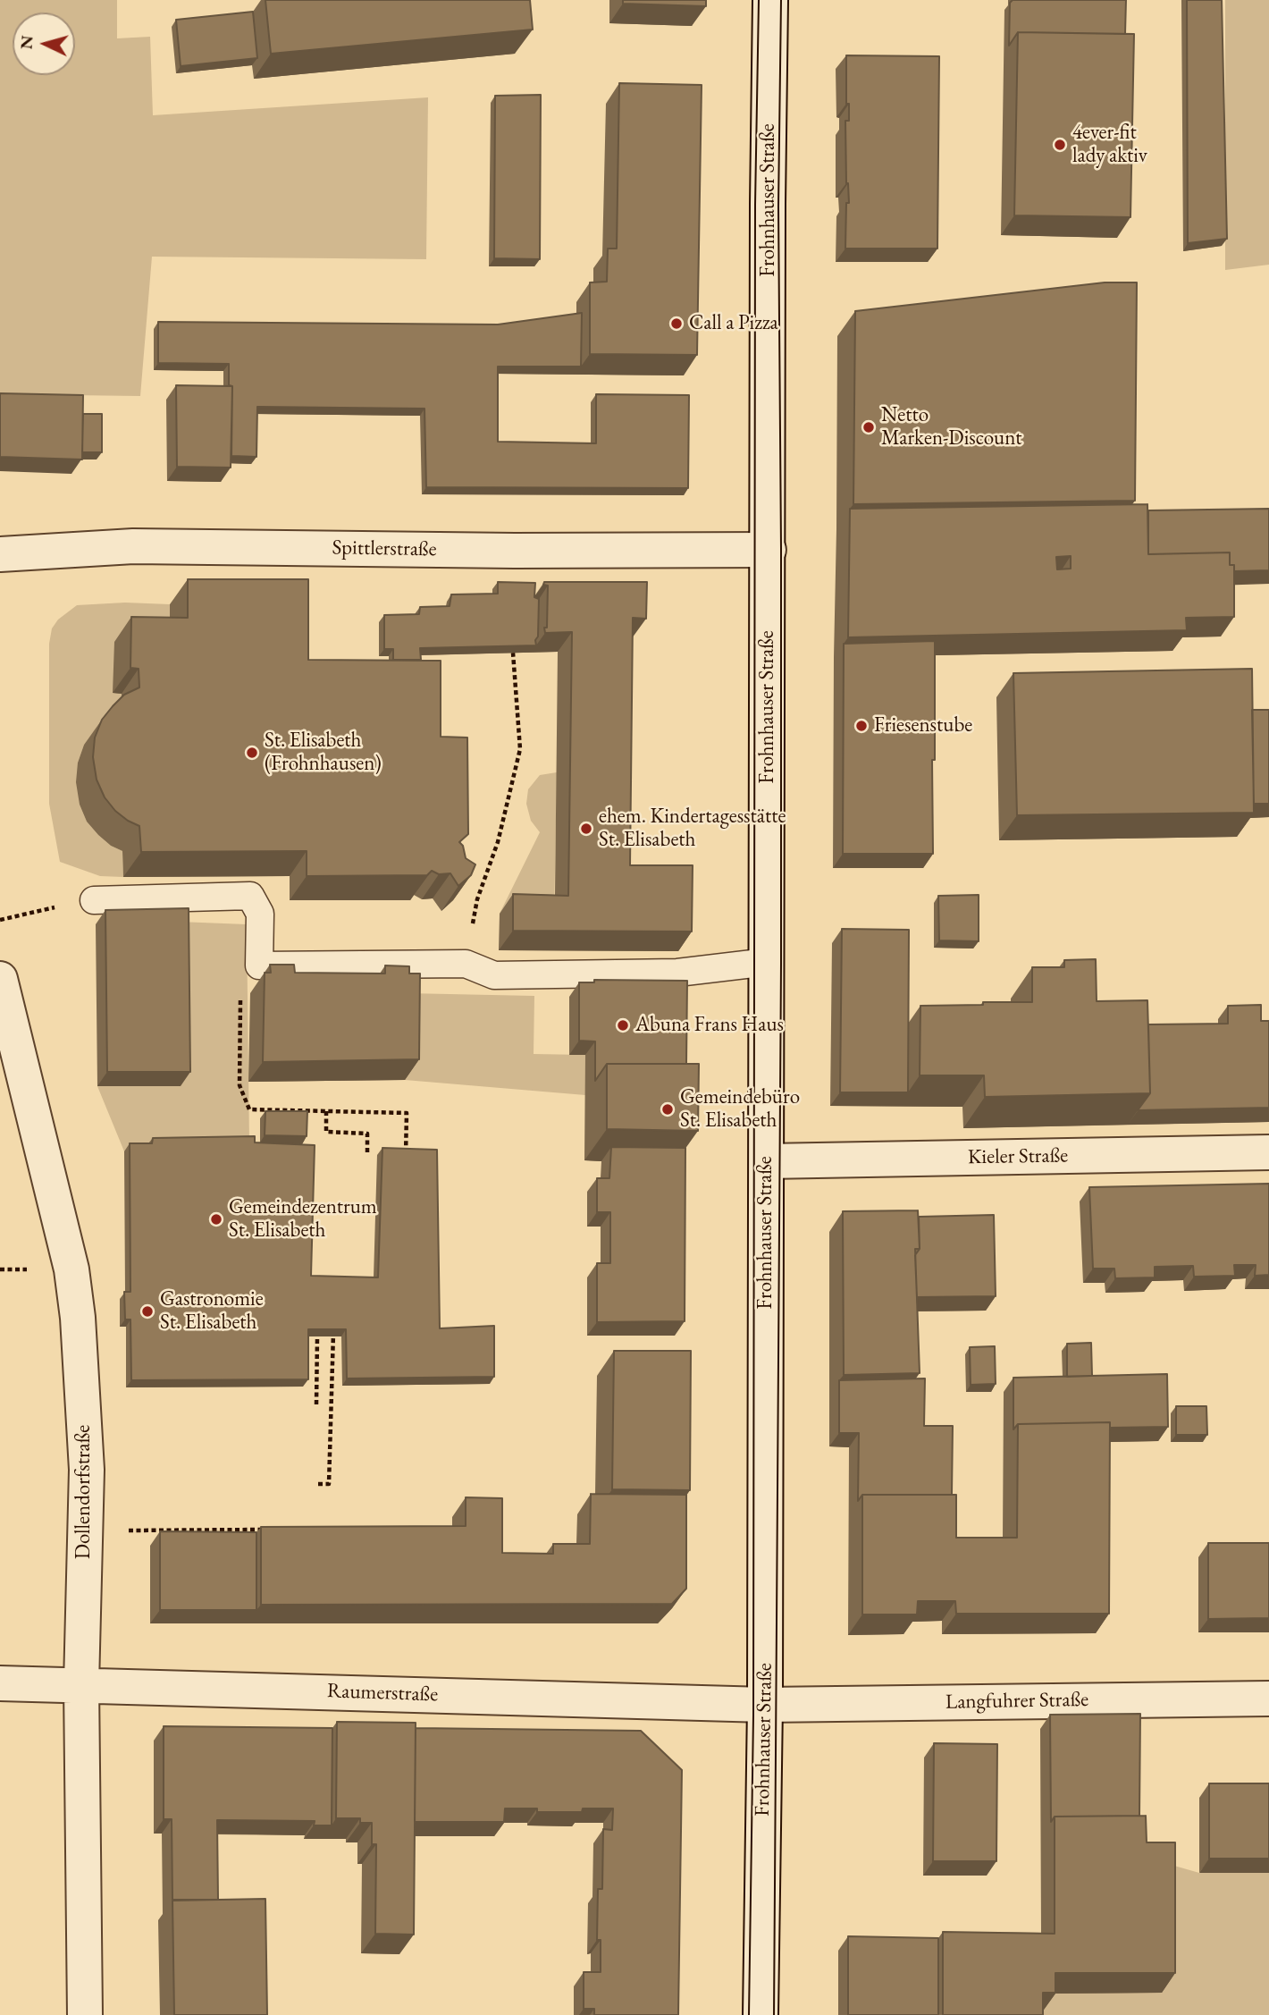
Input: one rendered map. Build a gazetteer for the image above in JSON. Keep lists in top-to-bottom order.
{
  "streets": {
    "street": [
      "Frohnhauser Straße",
      "Spittlerstraße",
      "Kieler Straße",
      "Dollendorfstraße",
      "Raumerstraße",
      "Langfuhrer Straße"
    ]
  },
  "crossings": [
    ["Frohnhauser Straße", "Spittlerstraße"],
    ["Frohnhauser Straße", "Kieler Straße"],
    ["Frohnhauser Straße", "Raumerstraße"],
    ["Frohnhauser Straße", "Langfuhrer Straße"],
    ["Dollendorfstraße", "Raumerstraße"],
    ["Raumerstraße", "Langfuhrer Straße"]
  ],
  "places": [
    "4ever-fit lady aktiv",
    "Call a Pizza",
    "Netto Marken-Discount",
    "Friesenstube",
    "St. Elisabeth (Frohnhausen)",
    "ehem. Kindertagesstätte St. Elisabeth",
    "Abuna Frans Haus",
    "Gemeindebüro St. Elisabeth",
    "Gemeindezentrum St. Elisabeth",
    "Gastronomie St. Elisabeth"
  ],
  "north": "left"
}
